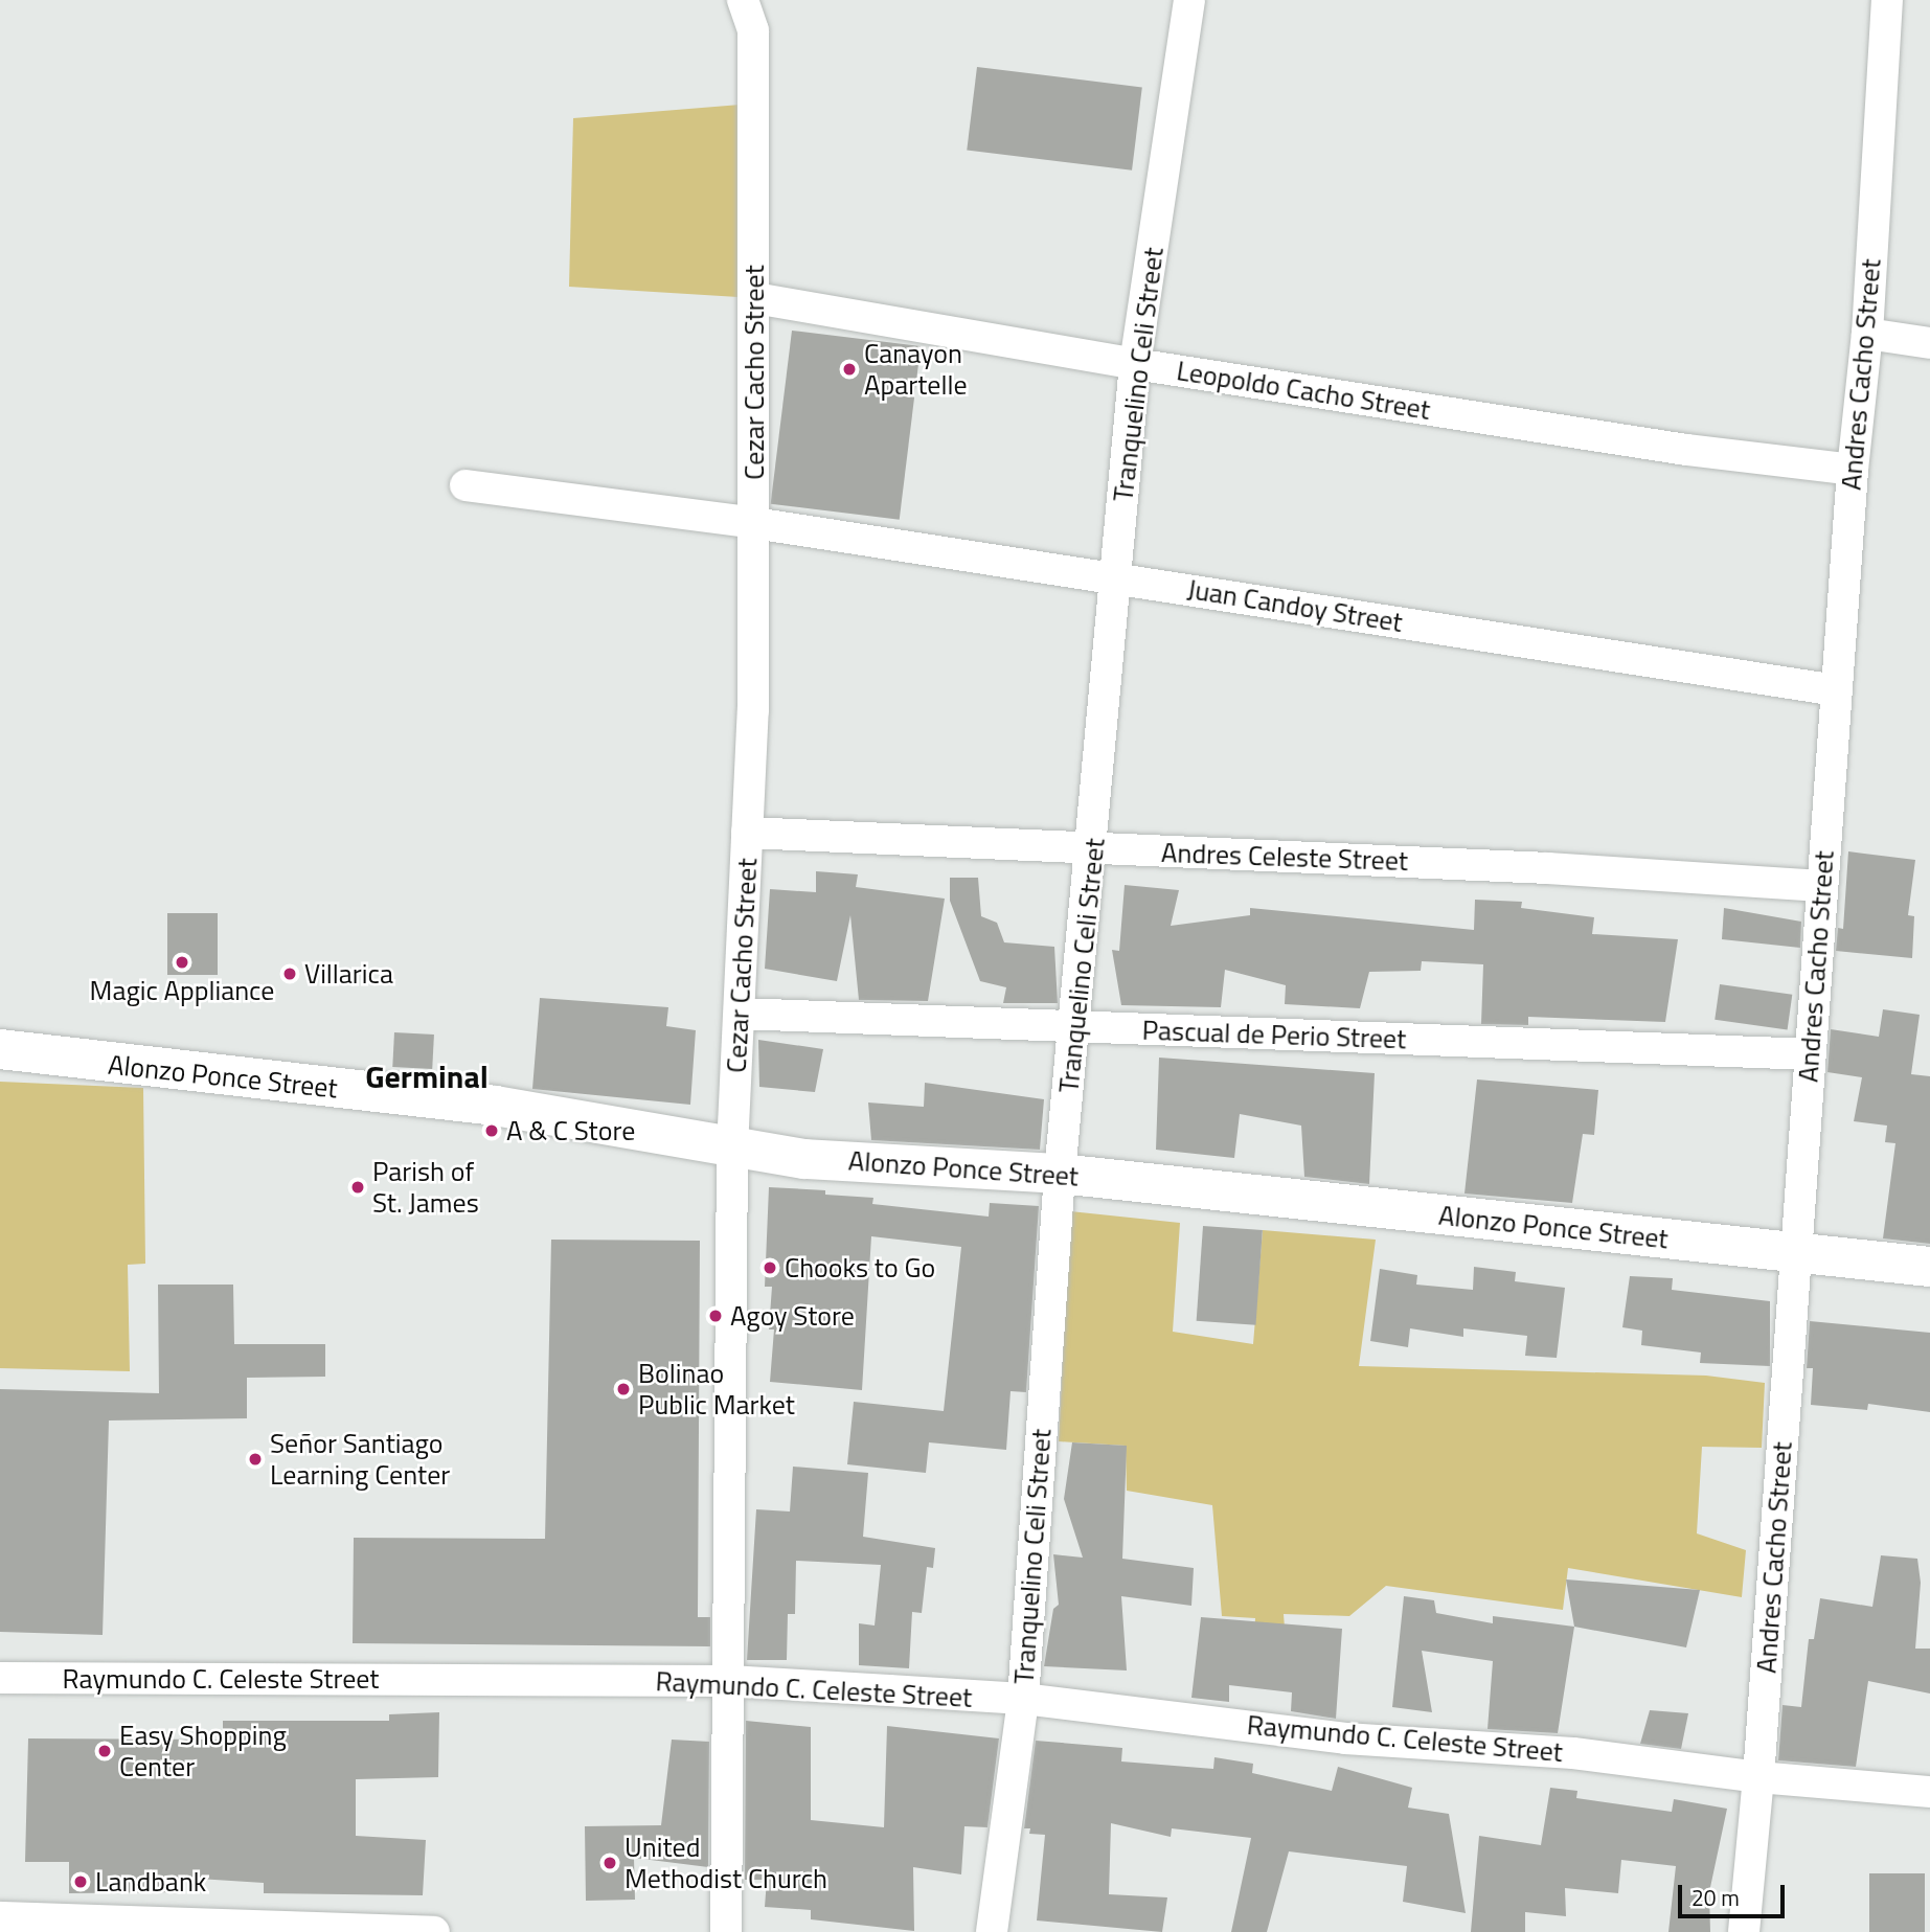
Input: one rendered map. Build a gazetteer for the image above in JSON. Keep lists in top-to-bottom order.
{
  "streets": {
    "street": [
      "Cezar Cacho Street",
      "Tranquelino Celi Street",
      "Andres Cacho Street",
      "Leopoldo Cacho Street",
      "Juan Candoy Street",
      "Andres Celeste Street",
      "Pascual de Perio Street",
      "Alonzo Ponce Street",
      "Raymundo C. Celeste Street"
    ]
  },
  "crossings": [
    ["Cezar Cacho Street", "Leopoldo Cacho Street"],
    ["Cezar Cacho Street", "Juan Candoy Street"],
    ["Cezar Cacho Street", "Andres Celeste Street"],
    ["Cezar Cacho Street", "Pascual de Perio Street"],
    ["Cezar Cacho Street", "Alonzo Ponce Street"],
    ["Cezar Cacho Street", "Raymundo C. Celeste Street"],
    ["Tranquelino Celi Street", "Leopoldo Cacho Street"],
    ["Tranquelino Celi Street", "Juan Candoy Street"],
    ["Tranquelino Celi Street", "Andres Celeste Street"],
    ["Tranquelino Celi Street", "Pascual de Perio Street"],
    ["Tranquelino Celi Street", "Alonzo Ponce Street"],
    ["Tranquelino Celi Street", "Raymundo C. Celeste Street"],
    ["Andres Cacho Street", "Leopoldo Cacho Street"],
    ["Andres Cacho Street", "Juan Candoy Street"],
    ["Andres Cacho Street", "Andres Celeste Street"],
    ["Andres Cacho Street", "Pascual de Perio Street"],
    ["Andres Cacho Street", "Alonzo Ponce Street"],
    ["Andres Cacho Street", "Raymundo C. Celeste Street"]
  ],
  "districts": ["Germinal"],
  "places": [
    "Canayon Apartelle",
    "Magic Appliance",
    "Villarica",
    "A & C Store",
    "Parish of St. James",
    "Chooks to Go",
    "Agoy Store",
    "Bolinao Public Market",
    "Señor Santiago Learning Center",
    "Easy Shopping Center",
    "United Methodist Church",
    "Landbank"
  ],
  "scale_bar": "20 m"
}
